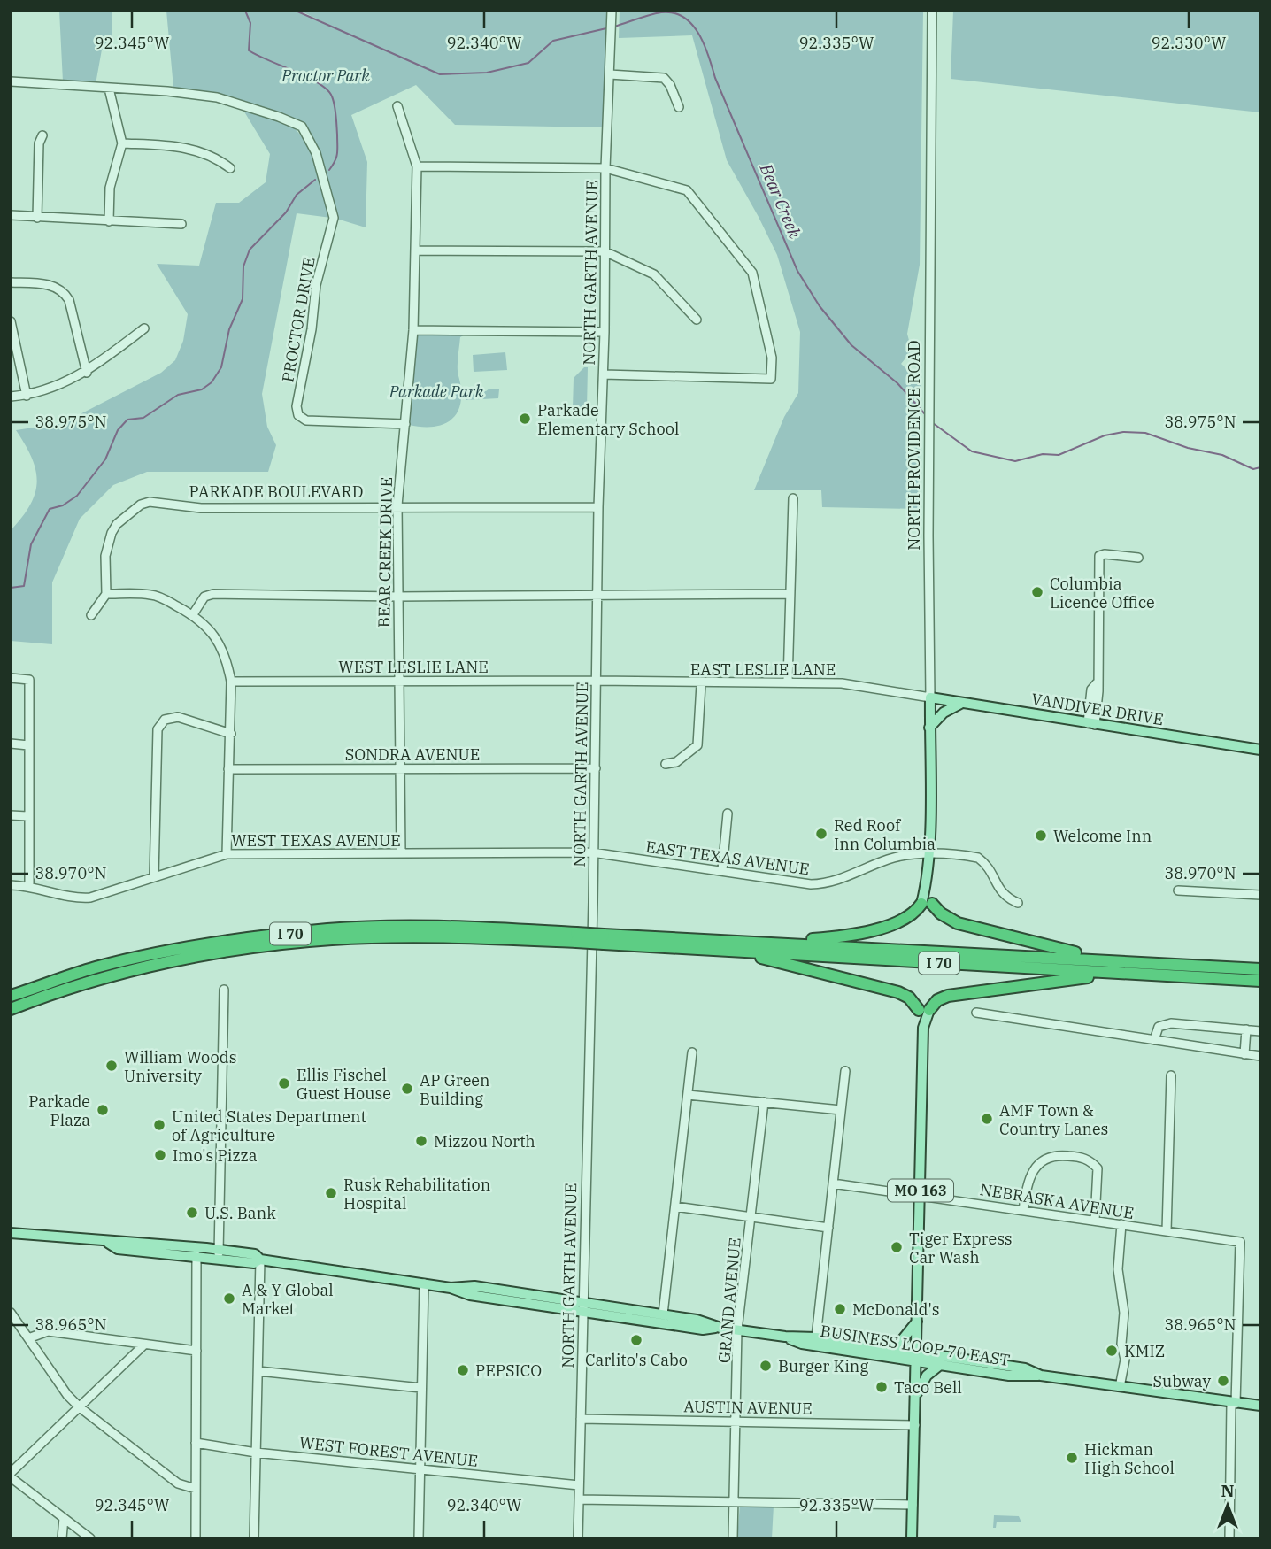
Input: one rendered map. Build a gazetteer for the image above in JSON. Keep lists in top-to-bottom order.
{
  "streets": {
    "highway": ["I 70"],
    "main road": [
      "NORTH PROVIDENCE ROAD",
      "VANDIVER DRIVE",
      "MO 163",
      "BUSINESS LOOP 70 EAST"
    ],
    "street": [
      "NORTH GARTH AVENUE",
      "PROCTOR DRIVE",
      "PARKADE BOULEVARD",
      "BEAR CREEK DRIVE",
      "WEST LESLIE LANE",
      "EAST LESLIE LANE",
      "SONDRA AVENUE",
      "WEST TEXAS AVENUE",
      "EAST TEXAS AVENUE",
      "NEBRASKA AVENUE",
      "GRAND AVENUE",
      "AUSTIN AVENUE",
      "WEST FOREST AVENUE"
    ]
  },
  "crossings": [
    ["NORTH GARTH AVENUE", "PARKADE BOULEVARD"],
    ["NORTH GARTH AVENUE", "WEST LESLIE LANE"],
    ["NORTH GARTH AVENUE", "EAST LESLIE LANE"],
    ["NORTH GARTH AVENUE", "SONDRA AVENUE"],
    ["NORTH GARTH AVENUE", "WEST TEXAS AVENUE"],
    ["NORTH GARTH AVENUE", "EAST TEXAS AVENUE"],
    ["NORTH GARTH AVENUE", "BUSINESS LOOP 70 EAST"],
    ["NORTH GARTH AVENUE", "AUSTIN AVENUE"],
    ["NORTH GARTH AVENUE", "WEST FOREST AVENUE"],
    ["PROCTOR DRIVE", "BEAR CREEK DRIVE"],
    ["NORTH PROVIDENCE ROAD", "EAST LESLIE LANE"],
    ["NORTH PROVIDENCE ROAD", "VANDIVER DRIVE"],
    ["NORTH PROVIDENCE ROAD", "EAST TEXAS AVENUE"],
    ["PARKADE BOULEVARD", "BEAR CREEK DRIVE"],
    ["BEAR CREEK DRIVE", "WEST LESLIE LANE"],
    ["BEAR CREEK DRIVE", "SONDRA AVENUE"],
    ["BEAR CREEK DRIVE", "WEST TEXAS AVENUE"],
    ["WEST LESLIE LANE", "EAST LESLIE LANE"],
    ["EAST LESLIE LANE", "VANDIVER DRIVE"],
    ["WEST TEXAS AVENUE", "EAST TEXAS AVENUE"],
    ["MO 163", "NEBRASKA AVENUE"],
    ["MO 163", "BUSINESS LOOP 70 EAST"],
    ["MO 163", "AUSTIN AVENUE"],
    ["NEBRASKA AVENUE", "BUSINESS LOOP 70 EAST"],
    ["GRAND AVENUE", "BUSINESS LOOP 70 EAST"],
    ["GRAND AVENUE", "AUSTIN AVENUE"]
  ],
  "water": ["Bear Creek"],
  "parks": ["Proctor Park", "Parkade Park"],
  "places": [
    "Parkade Elementary School",
    "Columbia Licence Office",
    "Red Roof Inn Columbia",
    "Welcome Inn",
    "William Woods University",
    "Ellis Fischel Guest House",
    "AP Green Building",
    "Parkade Plaza",
    "AMF Town & Country Lanes",
    "United States Department of Agriculture",
    "Mizzou North",
    "Imo's Pizza",
    "Rusk Rehabilitation Hospital",
    "U.S. Bank",
    "Tiger Express Car Wash",
    "A & Y Global Market",
    "McDonald's",
    "Carlito's Cabo",
    "KMIZ",
    "Burger King",
    "PEPSICO",
    "Subway",
    "Taco Bell",
    "Hickman High School"
  ],
  "north": "top",
  "coordinates": [
    "92.345°W",
    "92.340°W",
    "92.335°W",
    "92.330°W",
    "38.975°N",
    "38.970°N",
    "38.965°N"
  ]
}
